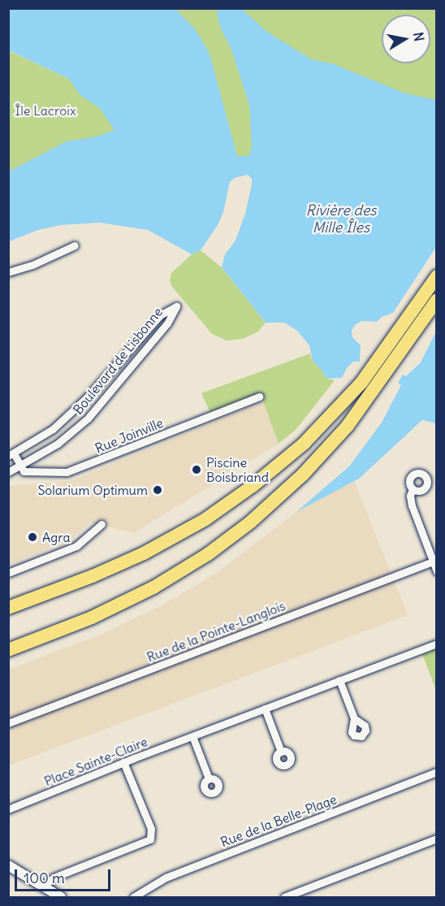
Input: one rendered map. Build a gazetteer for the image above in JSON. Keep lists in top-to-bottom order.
{
  "streets": {
    "street": [
      "Boulevard de Lisbonne",
      "Rue Joinville",
      "Rue de la Pointe-Langlois",
      "Place Sainte-Claire",
      "Rue de la Belle-Plage"
    ]
  },
  "crossings": [
    ["Boulevard de Lisbonne", "Rue Joinville"]
  ],
  "water": ["Rivière des Mille Îles"],
  "parks": ["Île Lacroix"],
  "places": ["Piscine Boisbriand", "Solarium Optimum", "Agra"],
  "scale_bar": "100 m",
  "north": "right"
}
